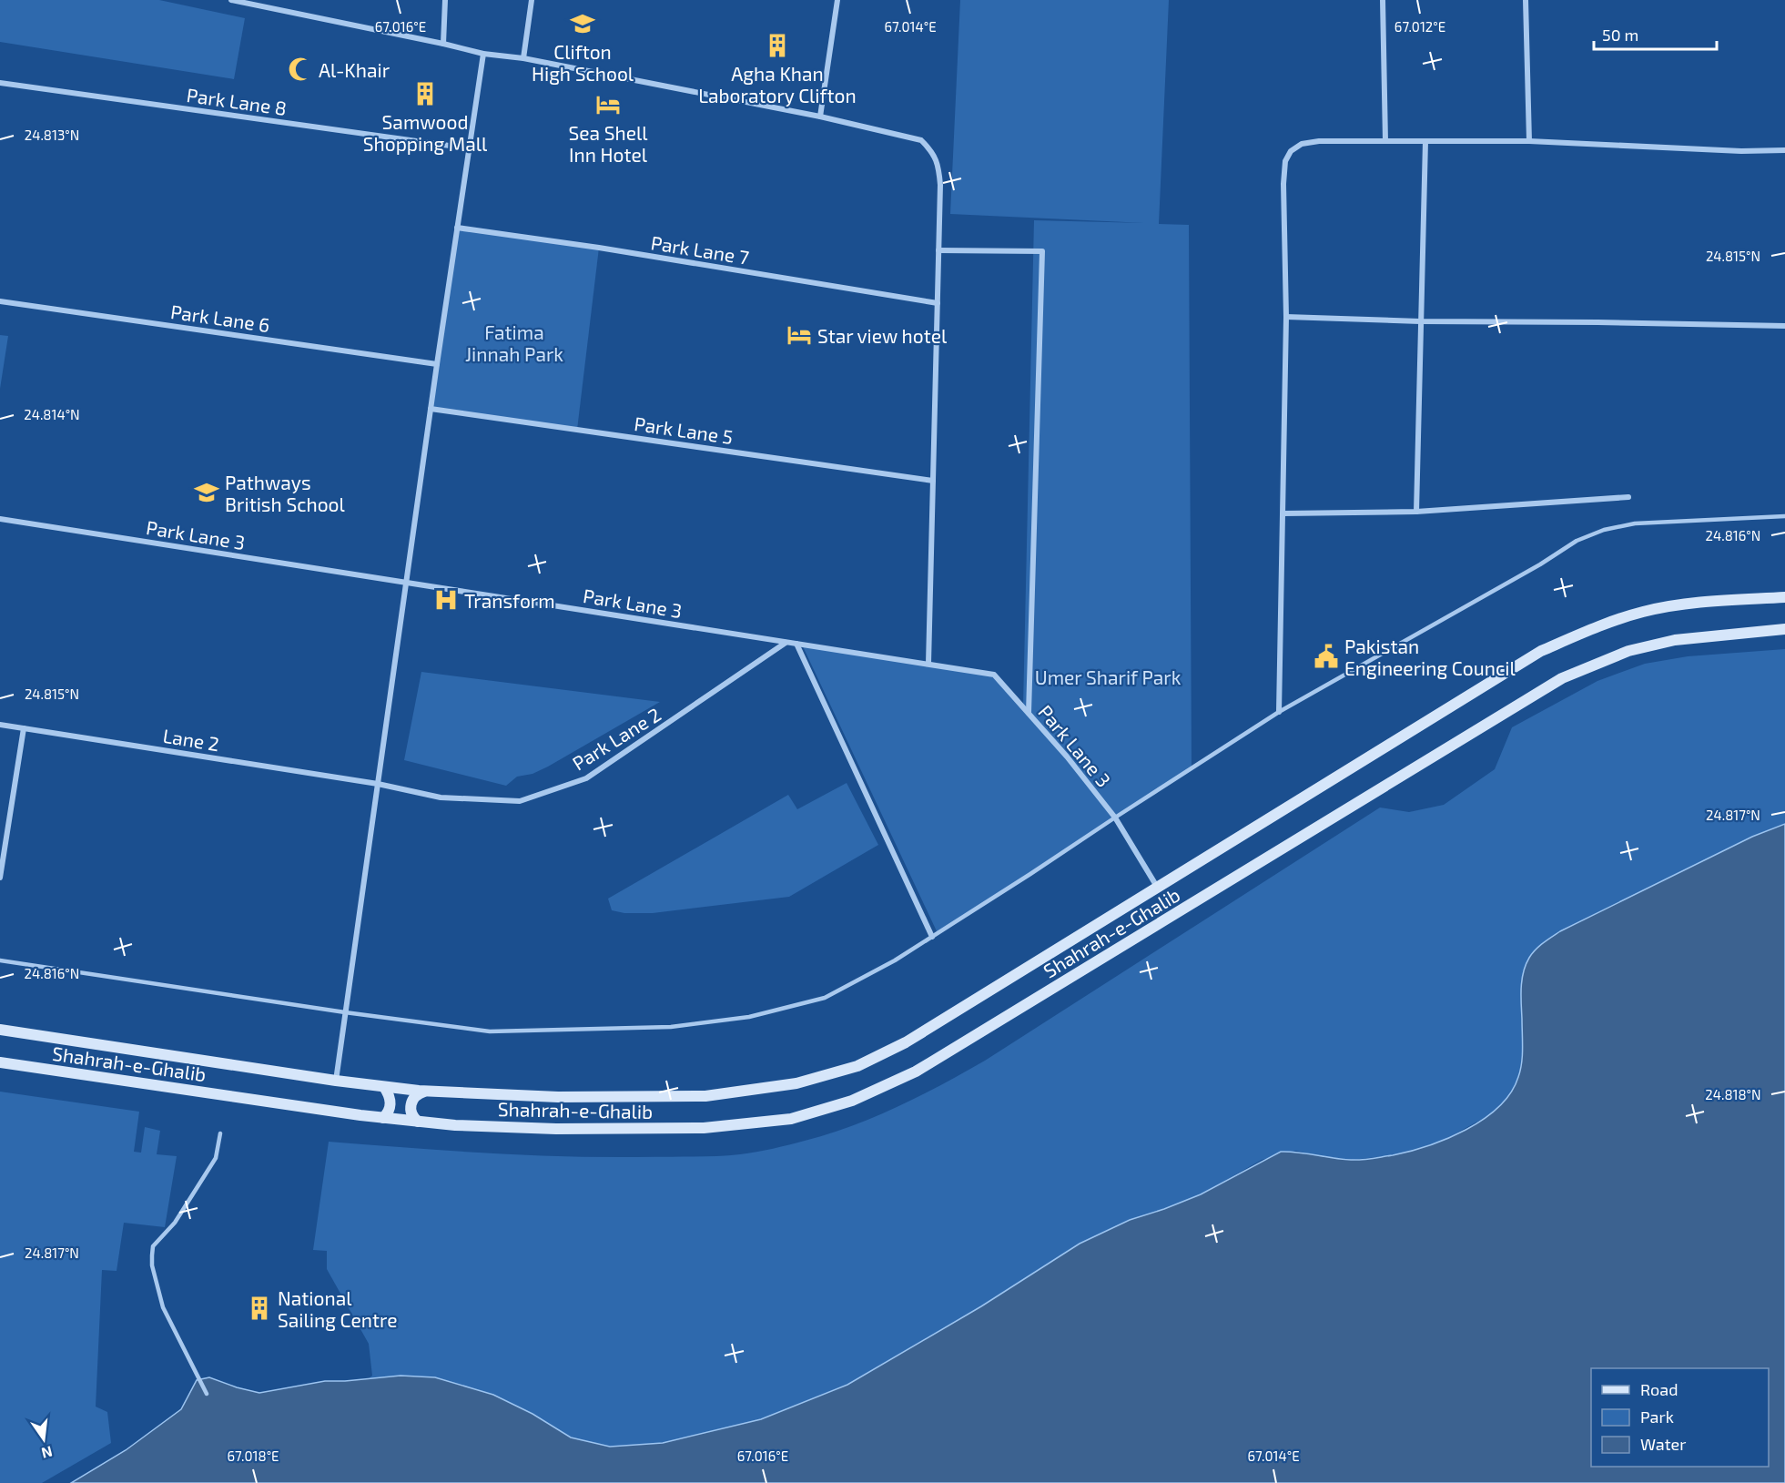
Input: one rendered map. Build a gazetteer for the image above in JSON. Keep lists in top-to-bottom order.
{
  "streets": {
    "main road": ["Shahrah-e-Ghalib"],
    "street": [
      "Park Lane 8",
      "Park Lane 7",
      "Park Lane 6",
      "Park Lane 5",
      "Park Lane 3",
      "Park Lane 2",
      "Lane 2"
    ]
  },
  "crossings": [
    ["Park Lane 3", "Park Lane 2"],
    ["Park Lane 3", "Shahrah-e-Ghalib"],
    ["Park Lane 2", "Lane 2"]
  ],
  "parks": ["Fatima Jinnah Park", "Umer Sharif Park"],
  "places": {
    "school or university": ["Clifton High School", "Pathways British School"],
    "building": ["Agha Khan Laboratory Clifton", "Samwood Shopping Mall", "National Sailing Centre"],
    "mosque": ["Al-Khair"],
    "hotel": ["Sea Shell Inn Hotel", "Star view hotel"],
    "hospital": ["Transform"],
    "public building": ["Pakistan Engineering Council"]
  },
  "legend": ["Road", "Park", "Water"],
  "scale_bar": "50 m",
  "north": "bottom",
  "coordinates": [
    "67.016°E",
    "67.014°E",
    "67.012°E",
    "24.813°N",
    "24.815°N",
    "24.814°N",
    "24.816°N",
    "24.817°N",
    "24.818°N",
    "67.018°E"
  ]
}
